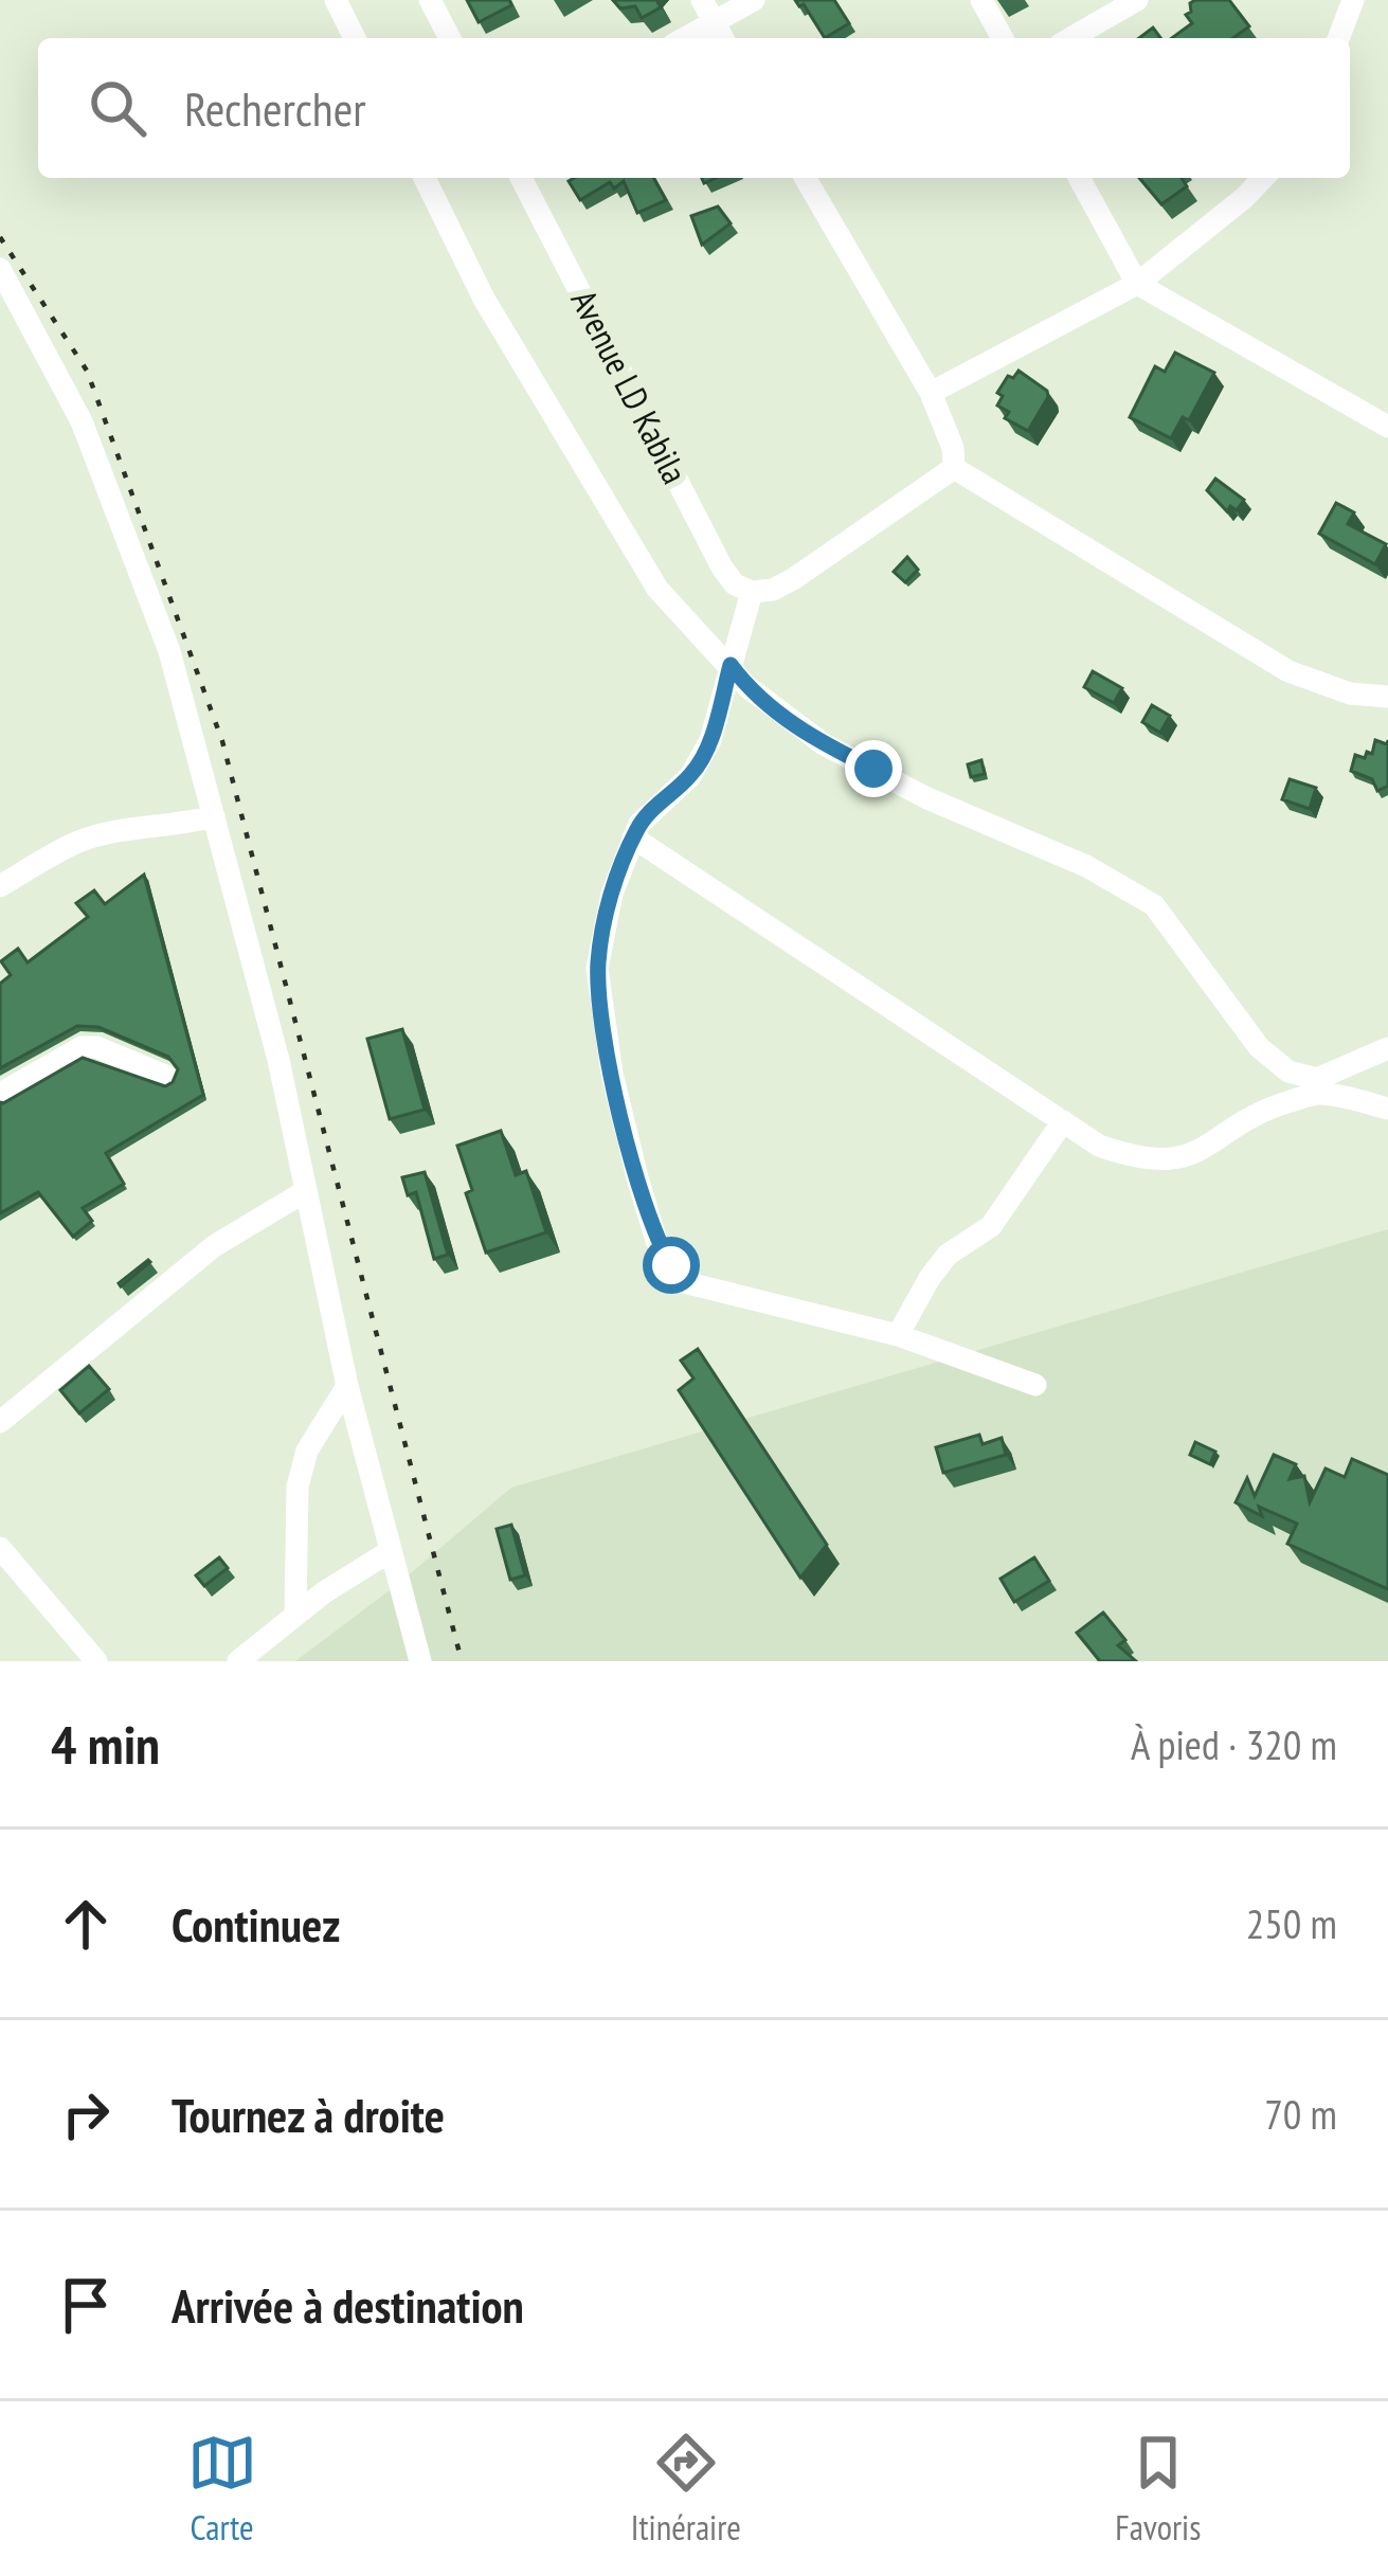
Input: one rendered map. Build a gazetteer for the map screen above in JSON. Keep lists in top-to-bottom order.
{
  "streets": {
    "street": ["Avenue LD Kabila"]
  },
  "page": {
    "search": "Rechercher",
    "heading": ["4 min", "À pied · 320 m"],
    "list": [
      ["Continuez", "250 m"],
      ["Tournez à droite", "70 m"],
      "Arrivée à destination"
    ],
    "nav": ["Carte", "Itinéraire", "Favoris"]
  }
}
